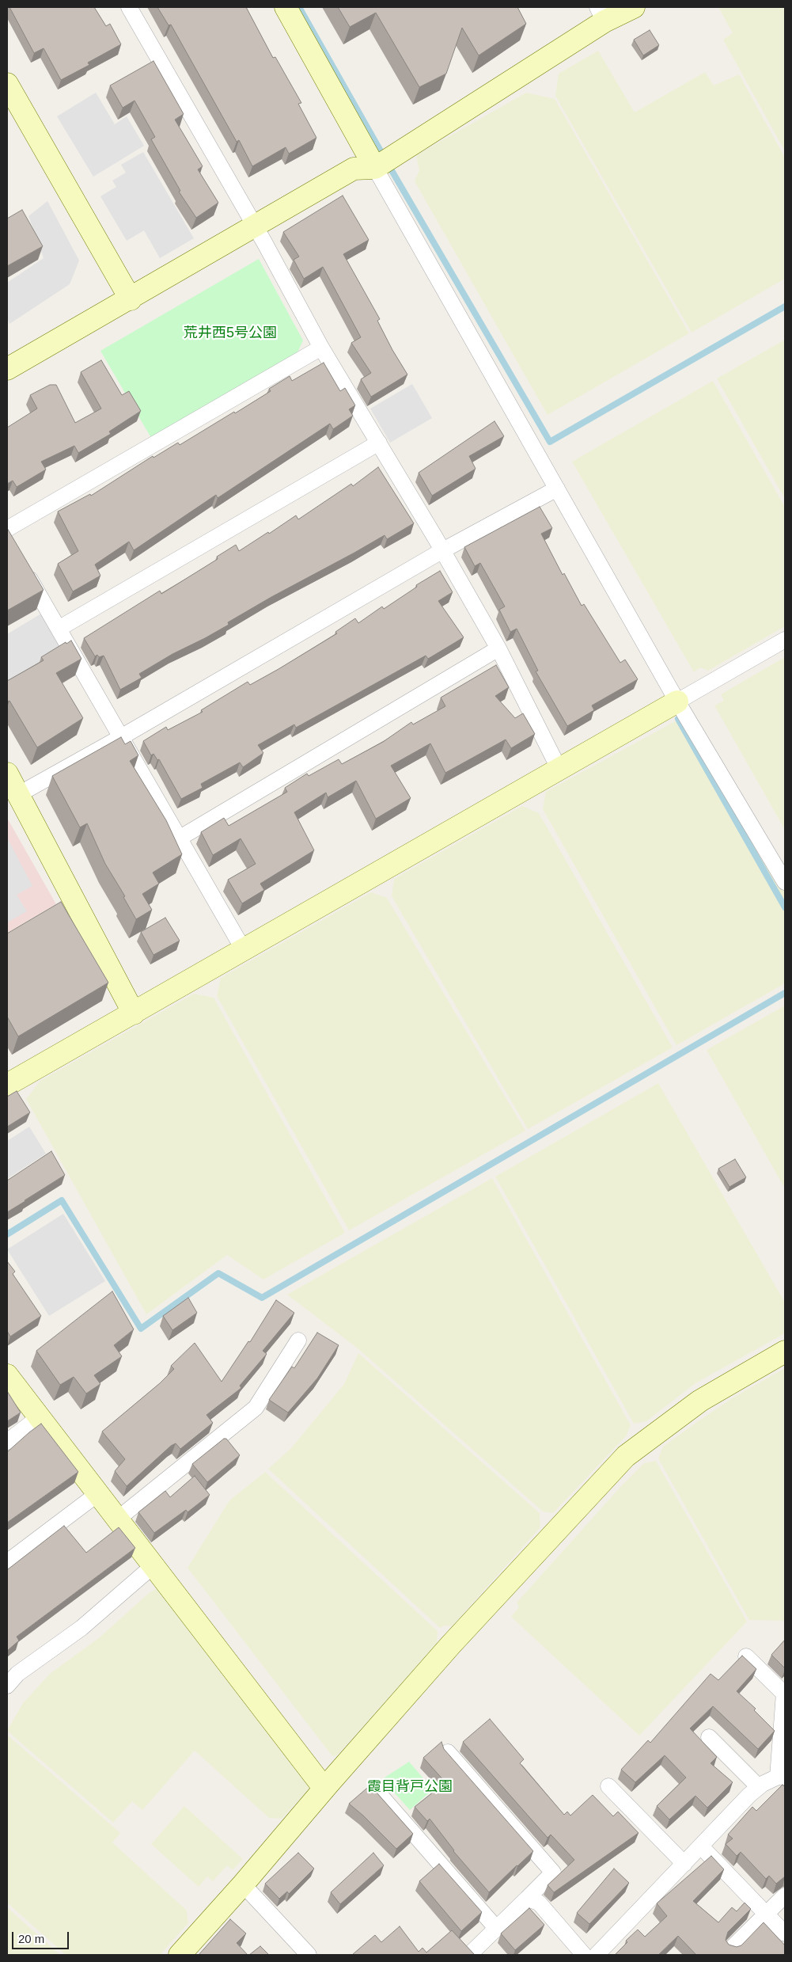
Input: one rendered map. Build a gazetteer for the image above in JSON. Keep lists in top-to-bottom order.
{
  "parks": ["荒井西5号公園", "霞目背戸公園"],
  "scale_bar": "20 m"
}
